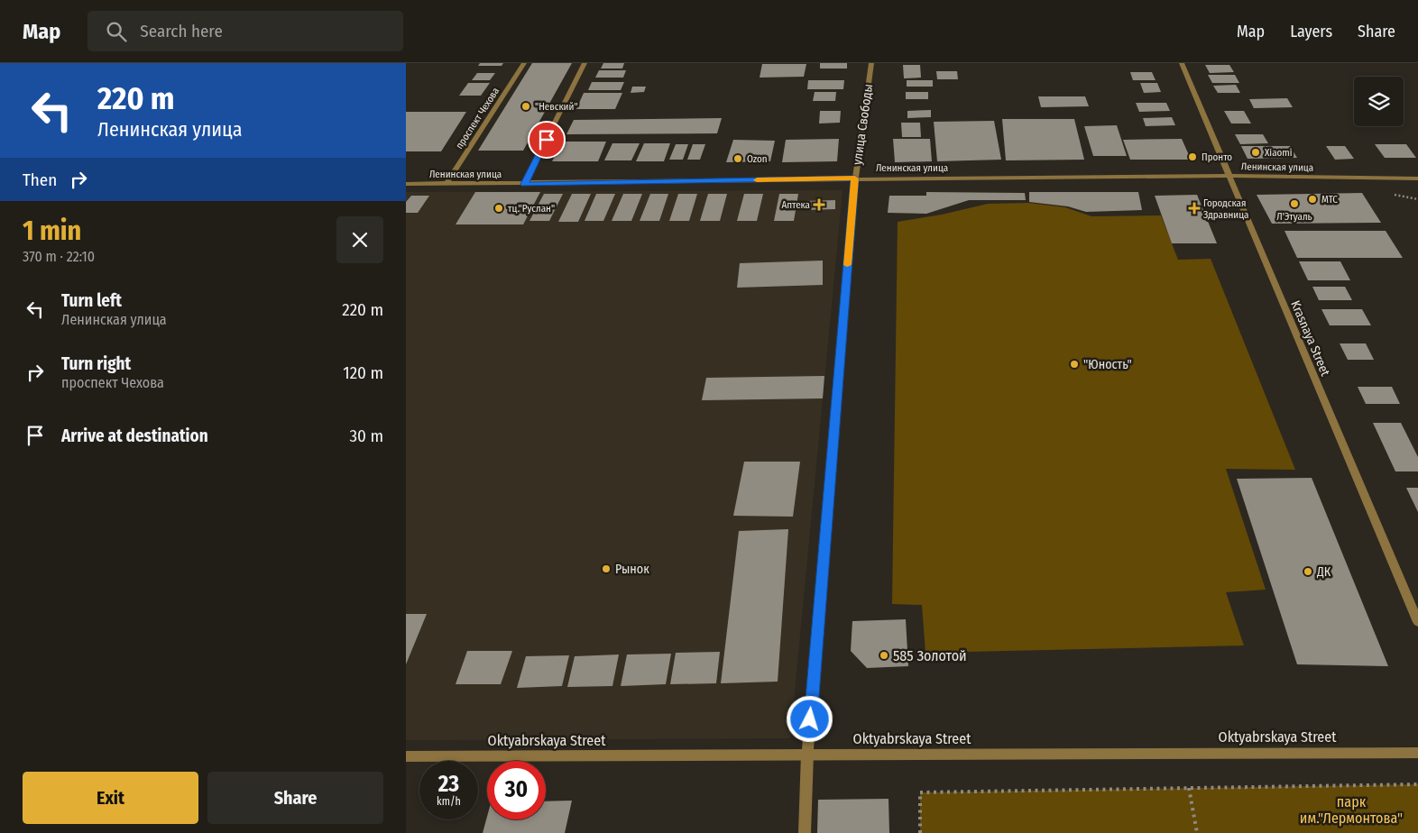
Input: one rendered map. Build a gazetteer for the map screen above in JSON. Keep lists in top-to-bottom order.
{
  "streets": {
    "street": [
      "проспект Чехова",
      "улица Свободы",
      "Ленинская улица",
      "Krasnaya Street",
      "Oktyabrskaya Street"
    ]
  },
  "crossings": [
    ["проспект Чехова", "Ленинская улица"],
    ["улица Свободы", "Ленинская улица"],
    ["улица Свободы", "Oktyabrskaya Street"],
    ["Ленинская улица", "Krasnaya Street"]
  ],
  "parks": ["парк им.\"Лермонтова\""],
  "places": {
    "other": [
      "\"Невский\"",
      "Xiaomi",
      "Пронто",
      "Ozon",
      "МТС",
      "Л'Этуаль",
      "тц.\"Руслан\"",
      "\"Юность\"",
      "Рынок",
      "ДК",
      "585 Золотой"
    ],
    "health": ["Аптека", "Городская Здравница"]
  },
  "page": {
    "header": "Map",
    "search": "Search here",
    "nav": ["Map", "Layers", "Share"],
    "turn": ["220 m", "Ленинская улица"],
    "then": "Then",
    "heading": ["1 min", "370 m · 22:10"],
    "list": [
      {
        "name": "Turn left",
        "note": "Ленинская улица",
        "value": "220 m"
      },
      {
        "name": "Turn right",
        "note": "проспект Чехова",
        "value": "120 m"
      },
      {
        "name": "Arrive at destination",
        "value": "30 m"
      }
    ],
    "speed": "23 km/h",
    "limit": "30",
    "buttons": ["Exit", "Share"]
  }
}
